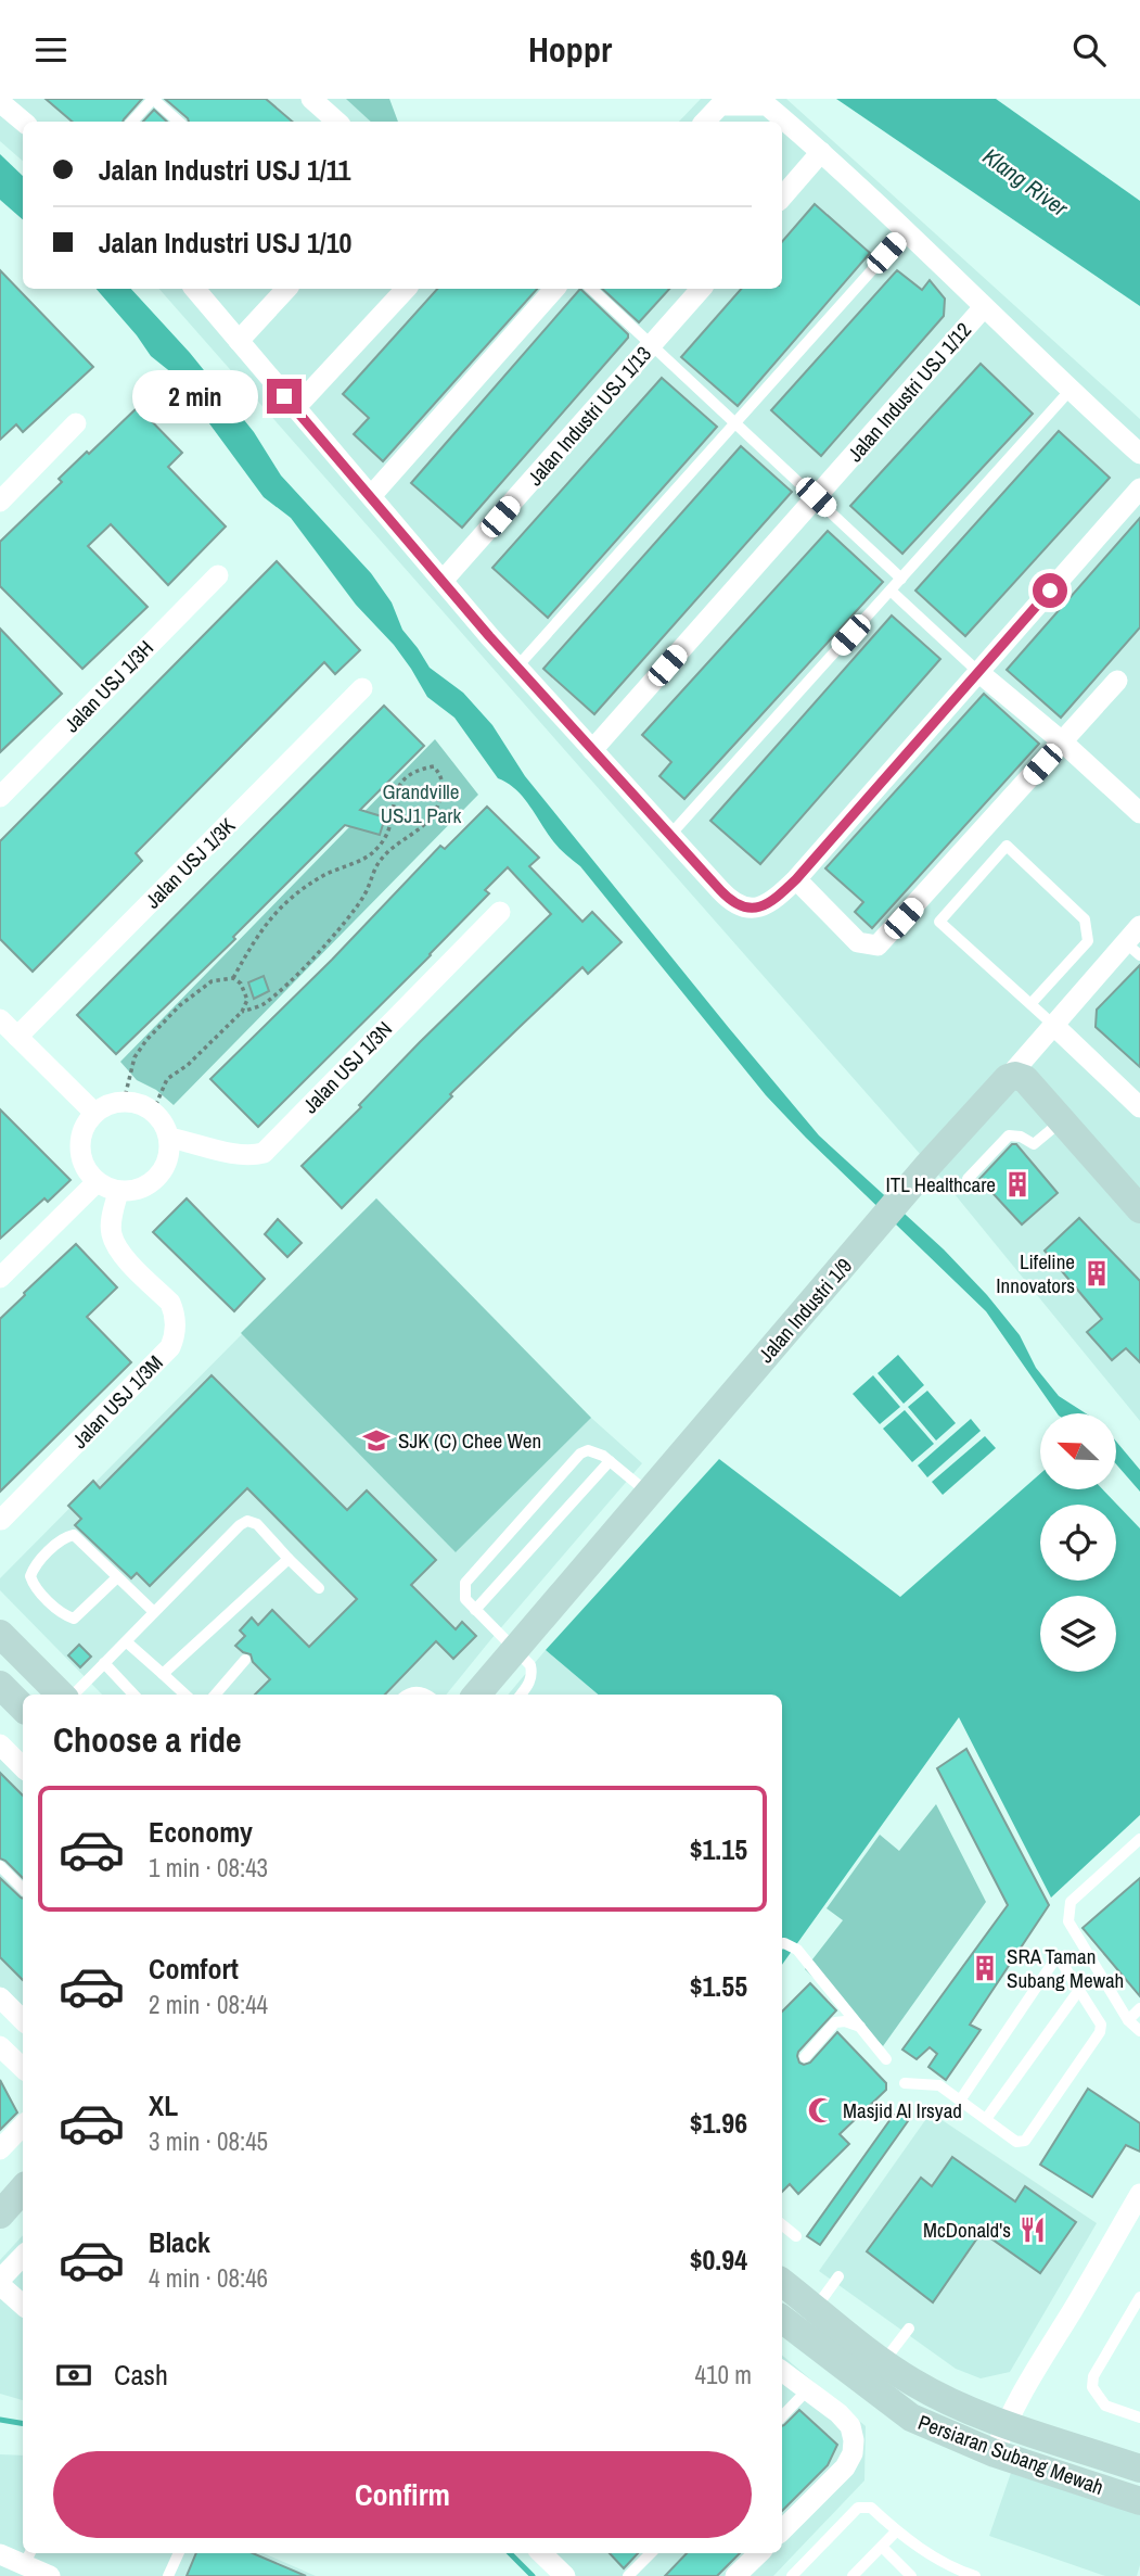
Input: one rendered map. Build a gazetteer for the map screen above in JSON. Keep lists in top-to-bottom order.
{
  "streets": {
    "street": [
      "Jalan Industri USJ 1/12",
      "Jalan Industri USJ 1/13",
      "Jalan USJ 1/3H",
      "Jalan USJ 1/3K",
      "Jalan USJ 1/3N",
      "Jalan Industri 1/9",
      "Jalan USJ 1/3M",
      "Persiaran Subang Mewah"
    ]
  },
  "crossings": [
    ["Jalan USJ 1/3N", "Jalan USJ 1/3M"]
  ],
  "water": ["Klang River"],
  "parks": ["Grandville USJ1 Park"],
  "places": {
    "building": ["ITL Healthcare", "Lifeline Innovators", "SRA Taman Subang Mewah"],
    "school or university": ["SJK (C) Chee Wen"],
    "mosque": ["Masjid Al Irsyad"],
    "restaurant": ["McDonald's"]
  },
  "north": "top left",
  "page": {
    "header": "Hoppr",
    "banner": ["Jalan Industri USJ 1/11", "Jalan Industri USJ 1/10"],
    "bubble": "2 min",
    "heading": "Choose a ride",
    "list": [
      {
        "name": "Economy",
        "note": "1 min · 08:43",
        "value": "$1.15"
      },
      {
        "name": "Comfort",
        "note": "2 min · 08:44",
        "value": "$1.55"
      },
      {
        "name": "XL",
        "note": "3 min · 08:45",
        "value": "$1.96"
      },
      {
        "name": "Black",
        "note": "4 min · 08:46",
        "value": "$0.94"
      }
    ],
    "pay": ["Cash", "410 m"],
    "buttons": "Confirm"
  }
}
